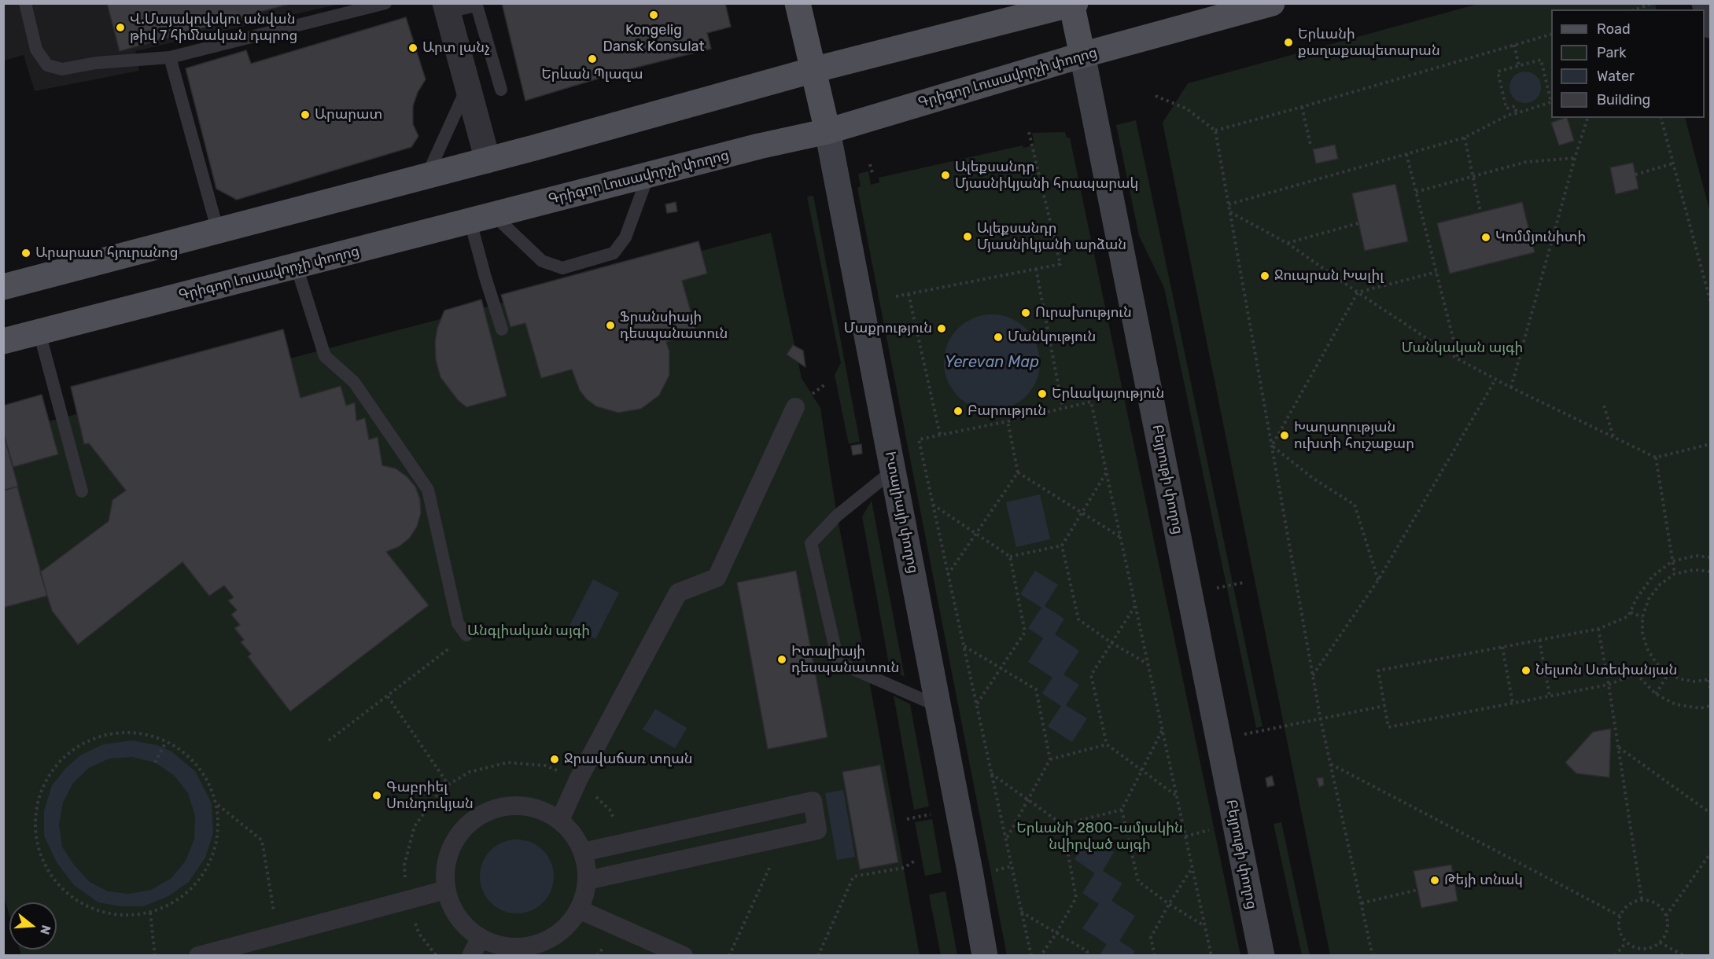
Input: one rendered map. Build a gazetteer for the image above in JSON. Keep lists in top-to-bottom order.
{
  "streets": {
    "main road": ["Գրիգոր Լուսավորչի փողոց", "Բեյրութի փողոց", "Իտալիայի փողոց"]
  },
  "crossings": [
    ["Գրիգոր Լուսավորչի փողոց", "Բեյրութի փողոց"],
    ["Գրիգոր Լուսավորչի փողոց", "Իտալիայի փողոց"]
  ],
  "water": ["Yerevan Map"],
  "parks": ["Մանկական այգի", "Անգլիական այգի", "Երևանի 2800-ամյակին նվիրված այգի"],
  "places": [
    "Kongelig Dansk Konsulat",
    "Վ.Մայակովսկու անվան թիվ 7 հիմնական դպրոց",
    "Երևանի քաղաքապետարան",
    "Արտ լանչ",
    "Երևան Պլազա",
    "Արարատ",
    "Ալեքսանդր Մյասնիկյանի հրապարակ",
    "Ալեքսանդր Մյասնիկյանի արձան",
    "Կոմմյունիտի",
    "Արարատ հյուրանոց",
    "Ջուպրան Խալիլ",
    "Ուրախություն",
    "Ֆրանսիայի դեսպանատուն",
    "Մաքրություն",
    "Մանկություն",
    "Երևակայություն",
    "Բարություն",
    "Խաղաղության ուխտի հուշաքար",
    "Իտալիայի դեսպանատուն",
    "Նելսոն Ստեփանյան",
    "Ջրավաճառ տղան",
    "Գաբրիել Սունդուկյան",
    "Թեյի տնակ"
  ],
  "legend": [
    "Road",
    "Park",
    "Water",
    "Building"
  ],
  "north": "right"
}
